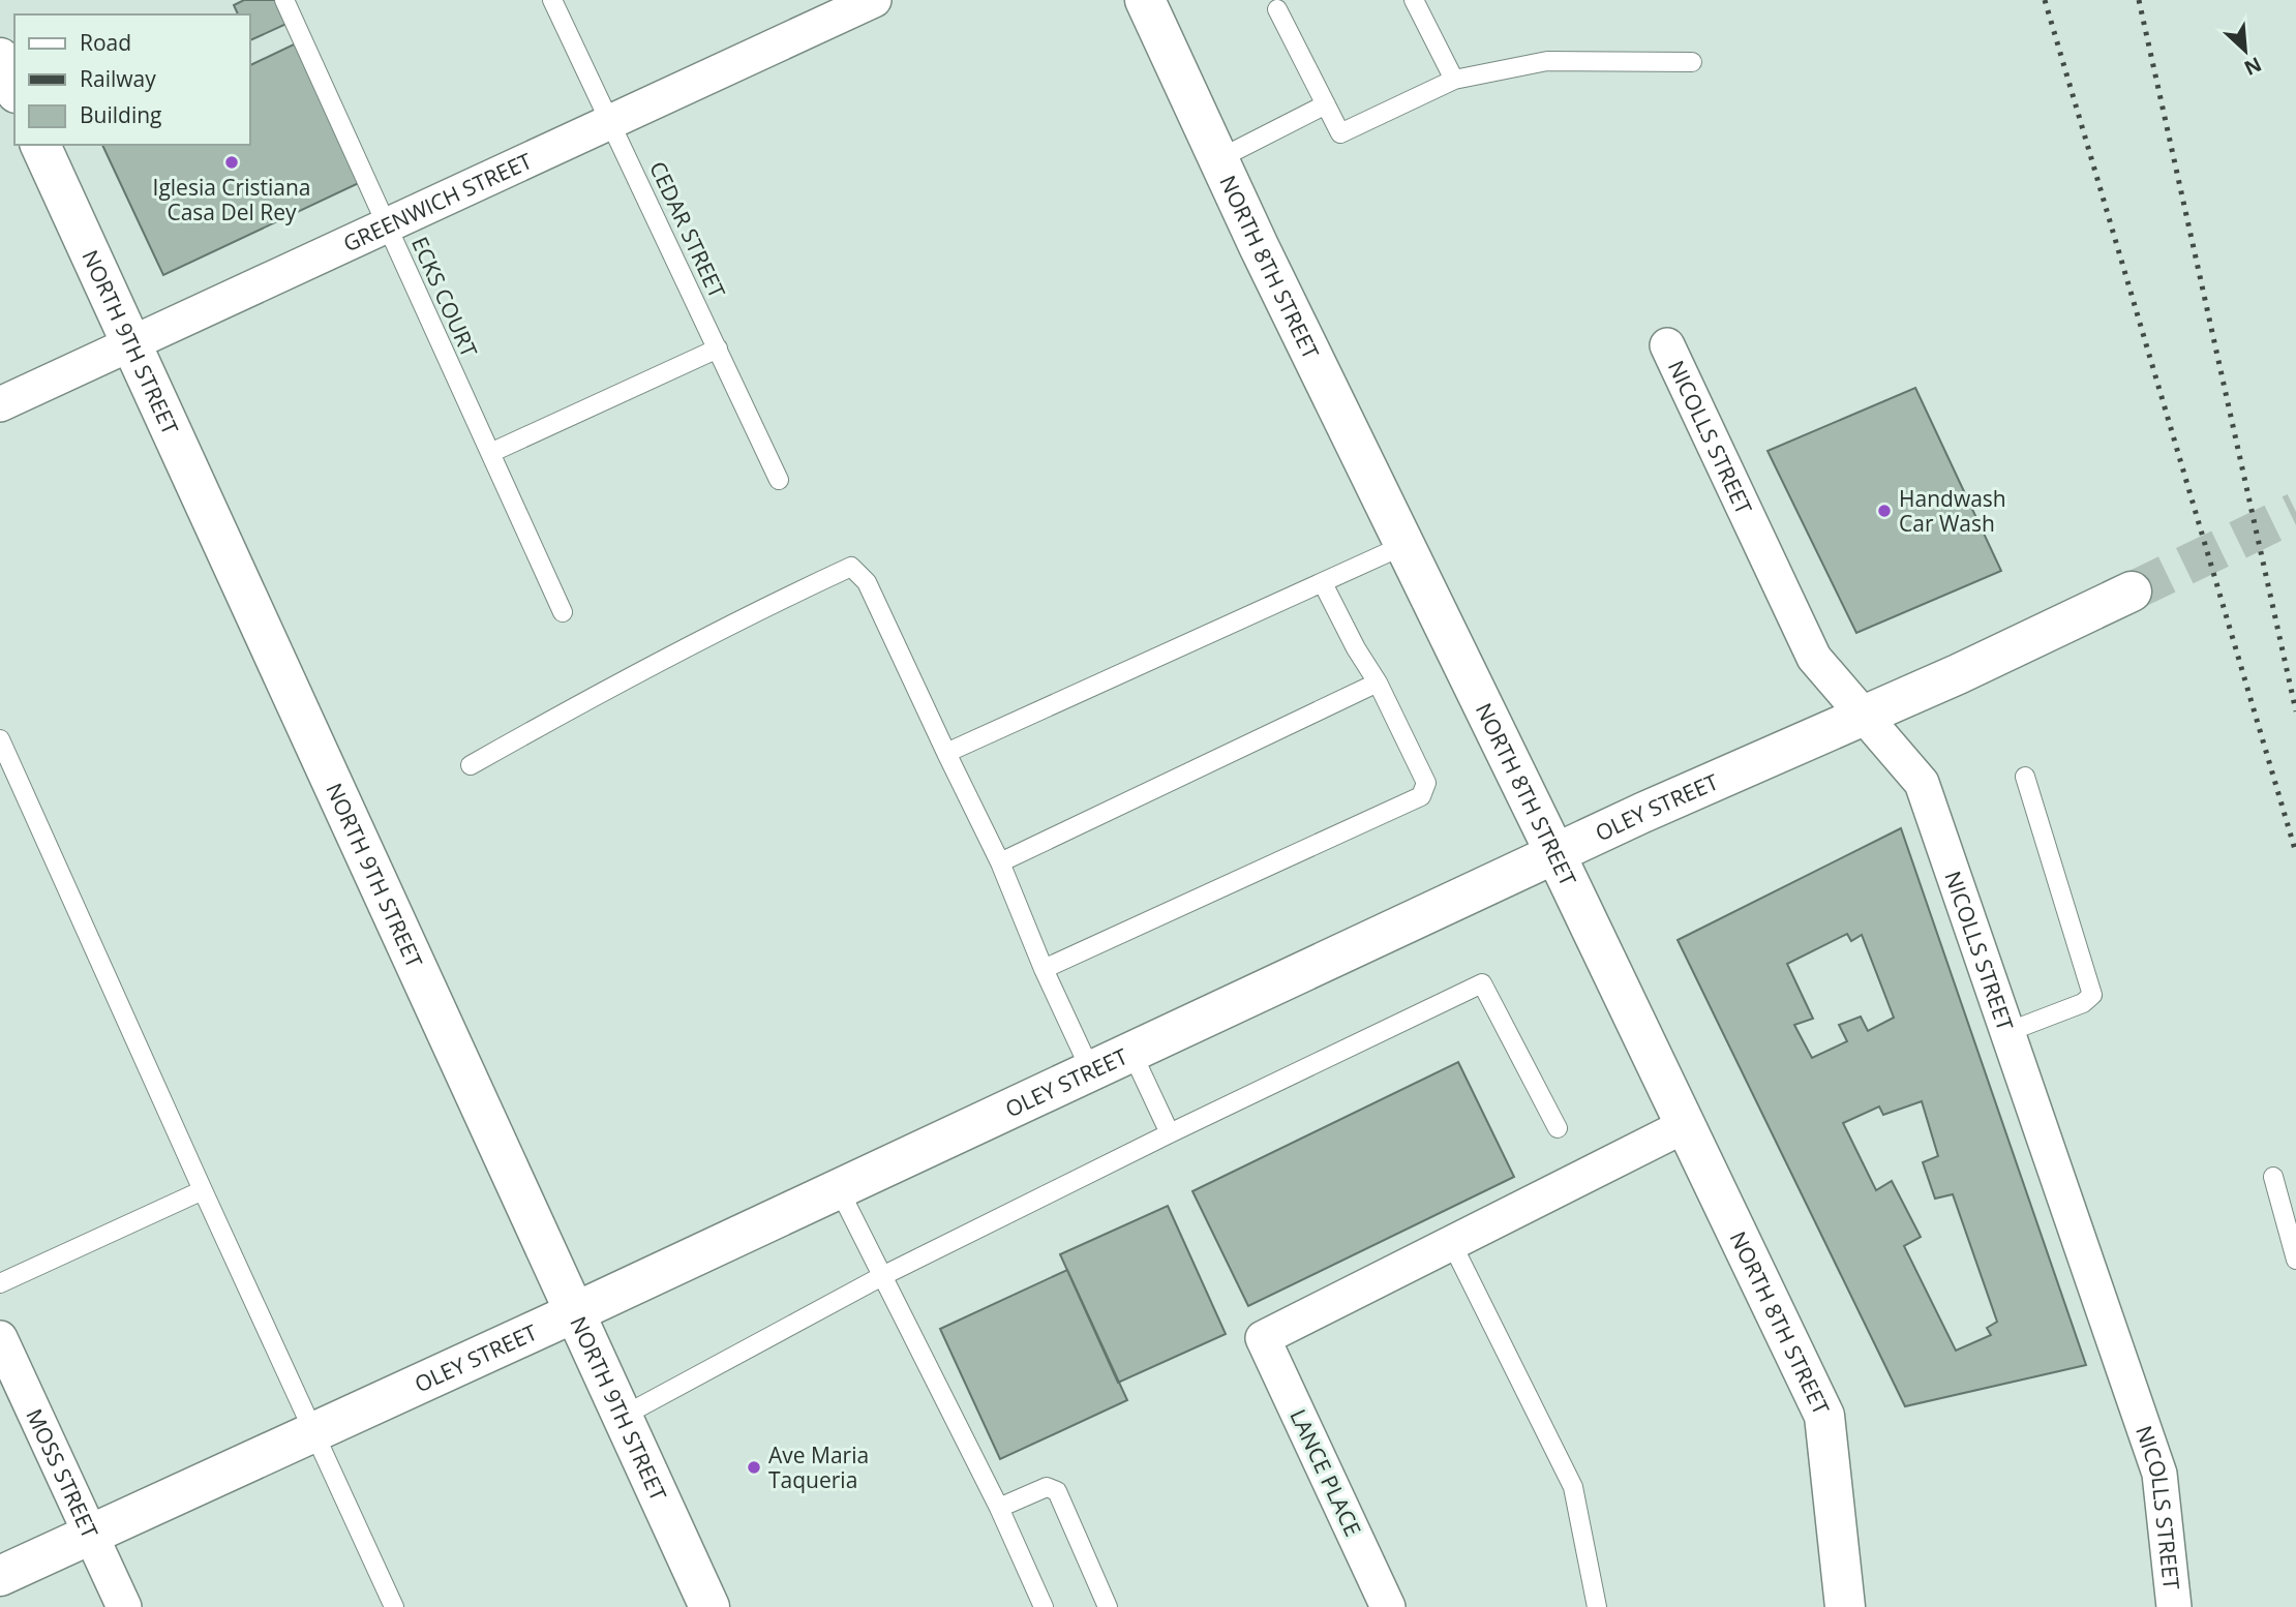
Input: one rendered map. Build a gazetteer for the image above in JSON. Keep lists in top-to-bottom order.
{
  "streets": {
    "main road": ["NORTH 8TH STREET", "NORTH 9TH STREET", "OLEY STREET"],
    "street": [
      "GREENWICH STREET",
      "NICOLLS STREET",
      "MOSS STREET",
      "LANCE PLACE"
    ],
    "lane": ["CEDAR STREET", "ECKS COURT"]
  },
  "crossings": [
    ["GREENWICH STREET", "CEDAR STREET"],
    ["GREENWICH STREET", "ECKS COURT"],
    ["GREENWICH STREET", "NORTH 9TH STREET"],
    ["NORTH 8TH STREET", "OLEY STREET"],
    ["NORTH 9TH STREET", "OLEY STREET"],
    ["NICOLLS STREET", "OLEY STREET"],
    ["OLEY STREET", "MOSS STREET"]
  ],
  "places": ["Iglesia Cristiana Casa Del Rey", "Handwash Car Wash", "Ave Maria Taqueria"],
  "legend": ["Road", "Railway", "Building"],
  "north": "bottom right"
}
